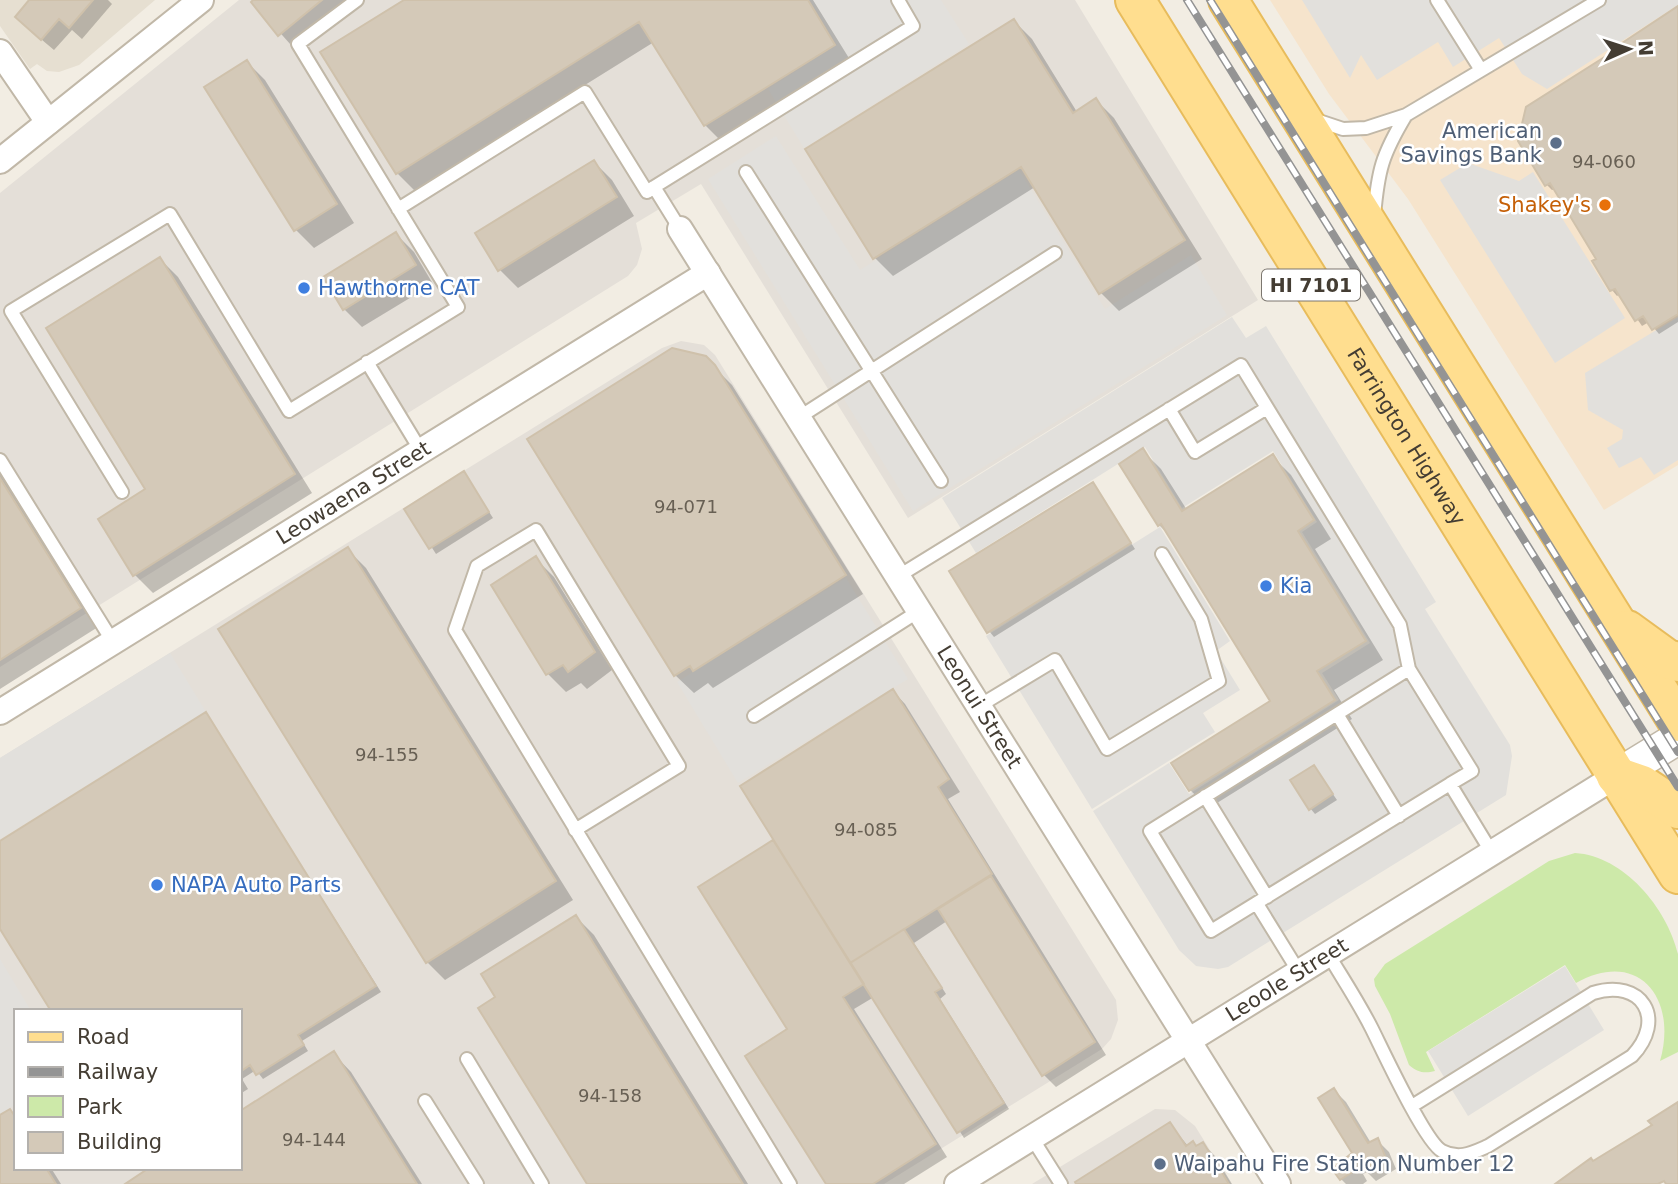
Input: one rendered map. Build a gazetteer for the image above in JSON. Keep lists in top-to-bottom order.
{
  "streets": {
    "main road": ["HI 7101", "Farrington Highway"],
    "street": ["Leowaena Street", "Leonui Street", "Leoole Street"]
  },
  "crossings": [
    ["Farrington Highway", "Leoole Street"],
    ["Leowaena Street", "Leonui Street"],
    ["Leonui Street", "Leoole Street"]
  ],
  "places": [
    "American Savings Bank",
    "Shakey's",
    "Hawthorne CAT",
    "Kia",
    "NAPA Auto Parts",
    "Waipahu Fire Station Number 12"
  ],
  "house_numbers": [
    "94-060",
    "94-071",
    "94-155",
    "94-085",
    "94-158",
    "94-144"
  ],
  "legend": [
    "Road",
    "Railway",
    "Park",
    "Building"
  ],
  "north": "right"
}
